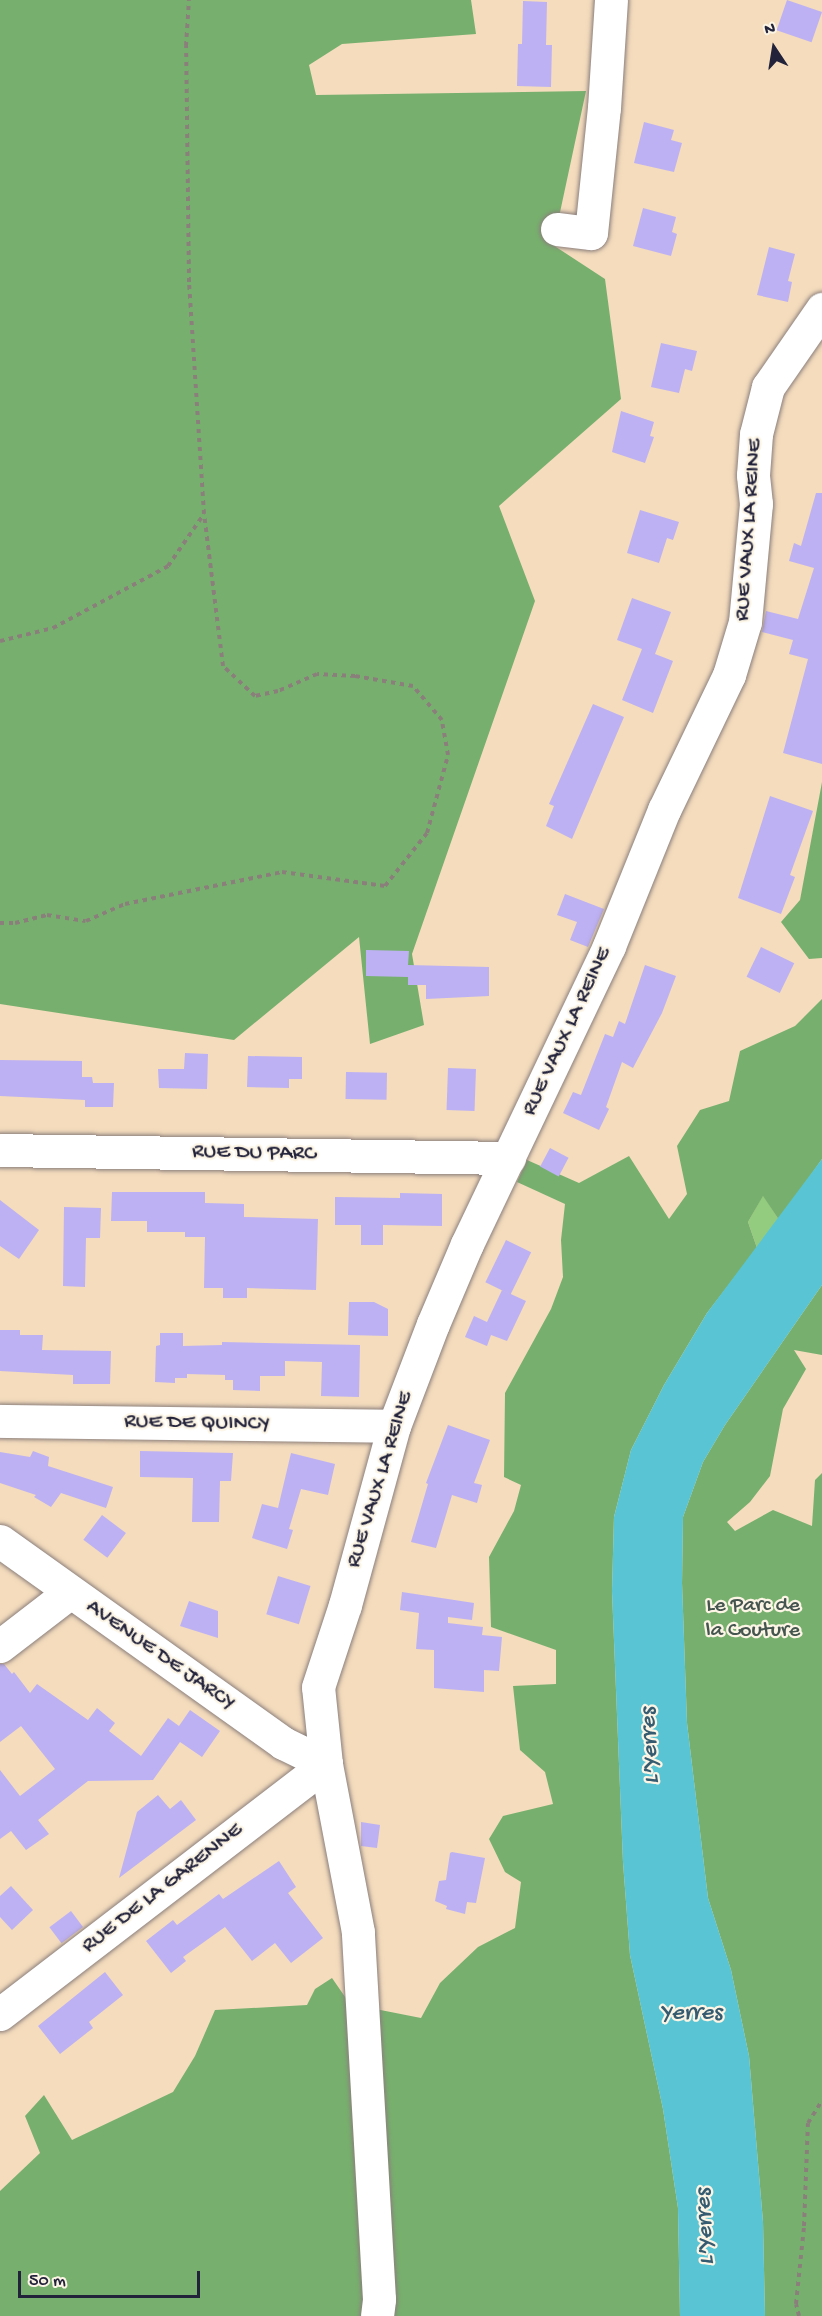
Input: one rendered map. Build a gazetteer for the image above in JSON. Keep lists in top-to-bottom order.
{
  "streets": {
    "street": [
      "RUE VAUX LA REINE",
      "RUE DU PARC",
      "RUE DE QUINCY",
      "AVENUE DE JARCY",
      "RUE DE LA GARENNE"
    ]
  },
  "crossings": [
    ["RUE VAUX LA REINE", "RUE DU PARC"],
    ["RUE VAUX LA REINE", "RUE DE QUINCY"],
    ["RUE VAUX LA REINE", "AVENUE DE JARCY"],
    ["RUE VAUX LA REINE", "RUE DE LA GARENNE"],
    ["AVENUE DE JARCY", "RUE DE LA GARENNE"]
  ],
  "water": ["L'Yerres", "Yerres"],
  "parks": ["Le Parc de la Couture"],
  "scale_bar": "50 m",
  "north": "top"
}
